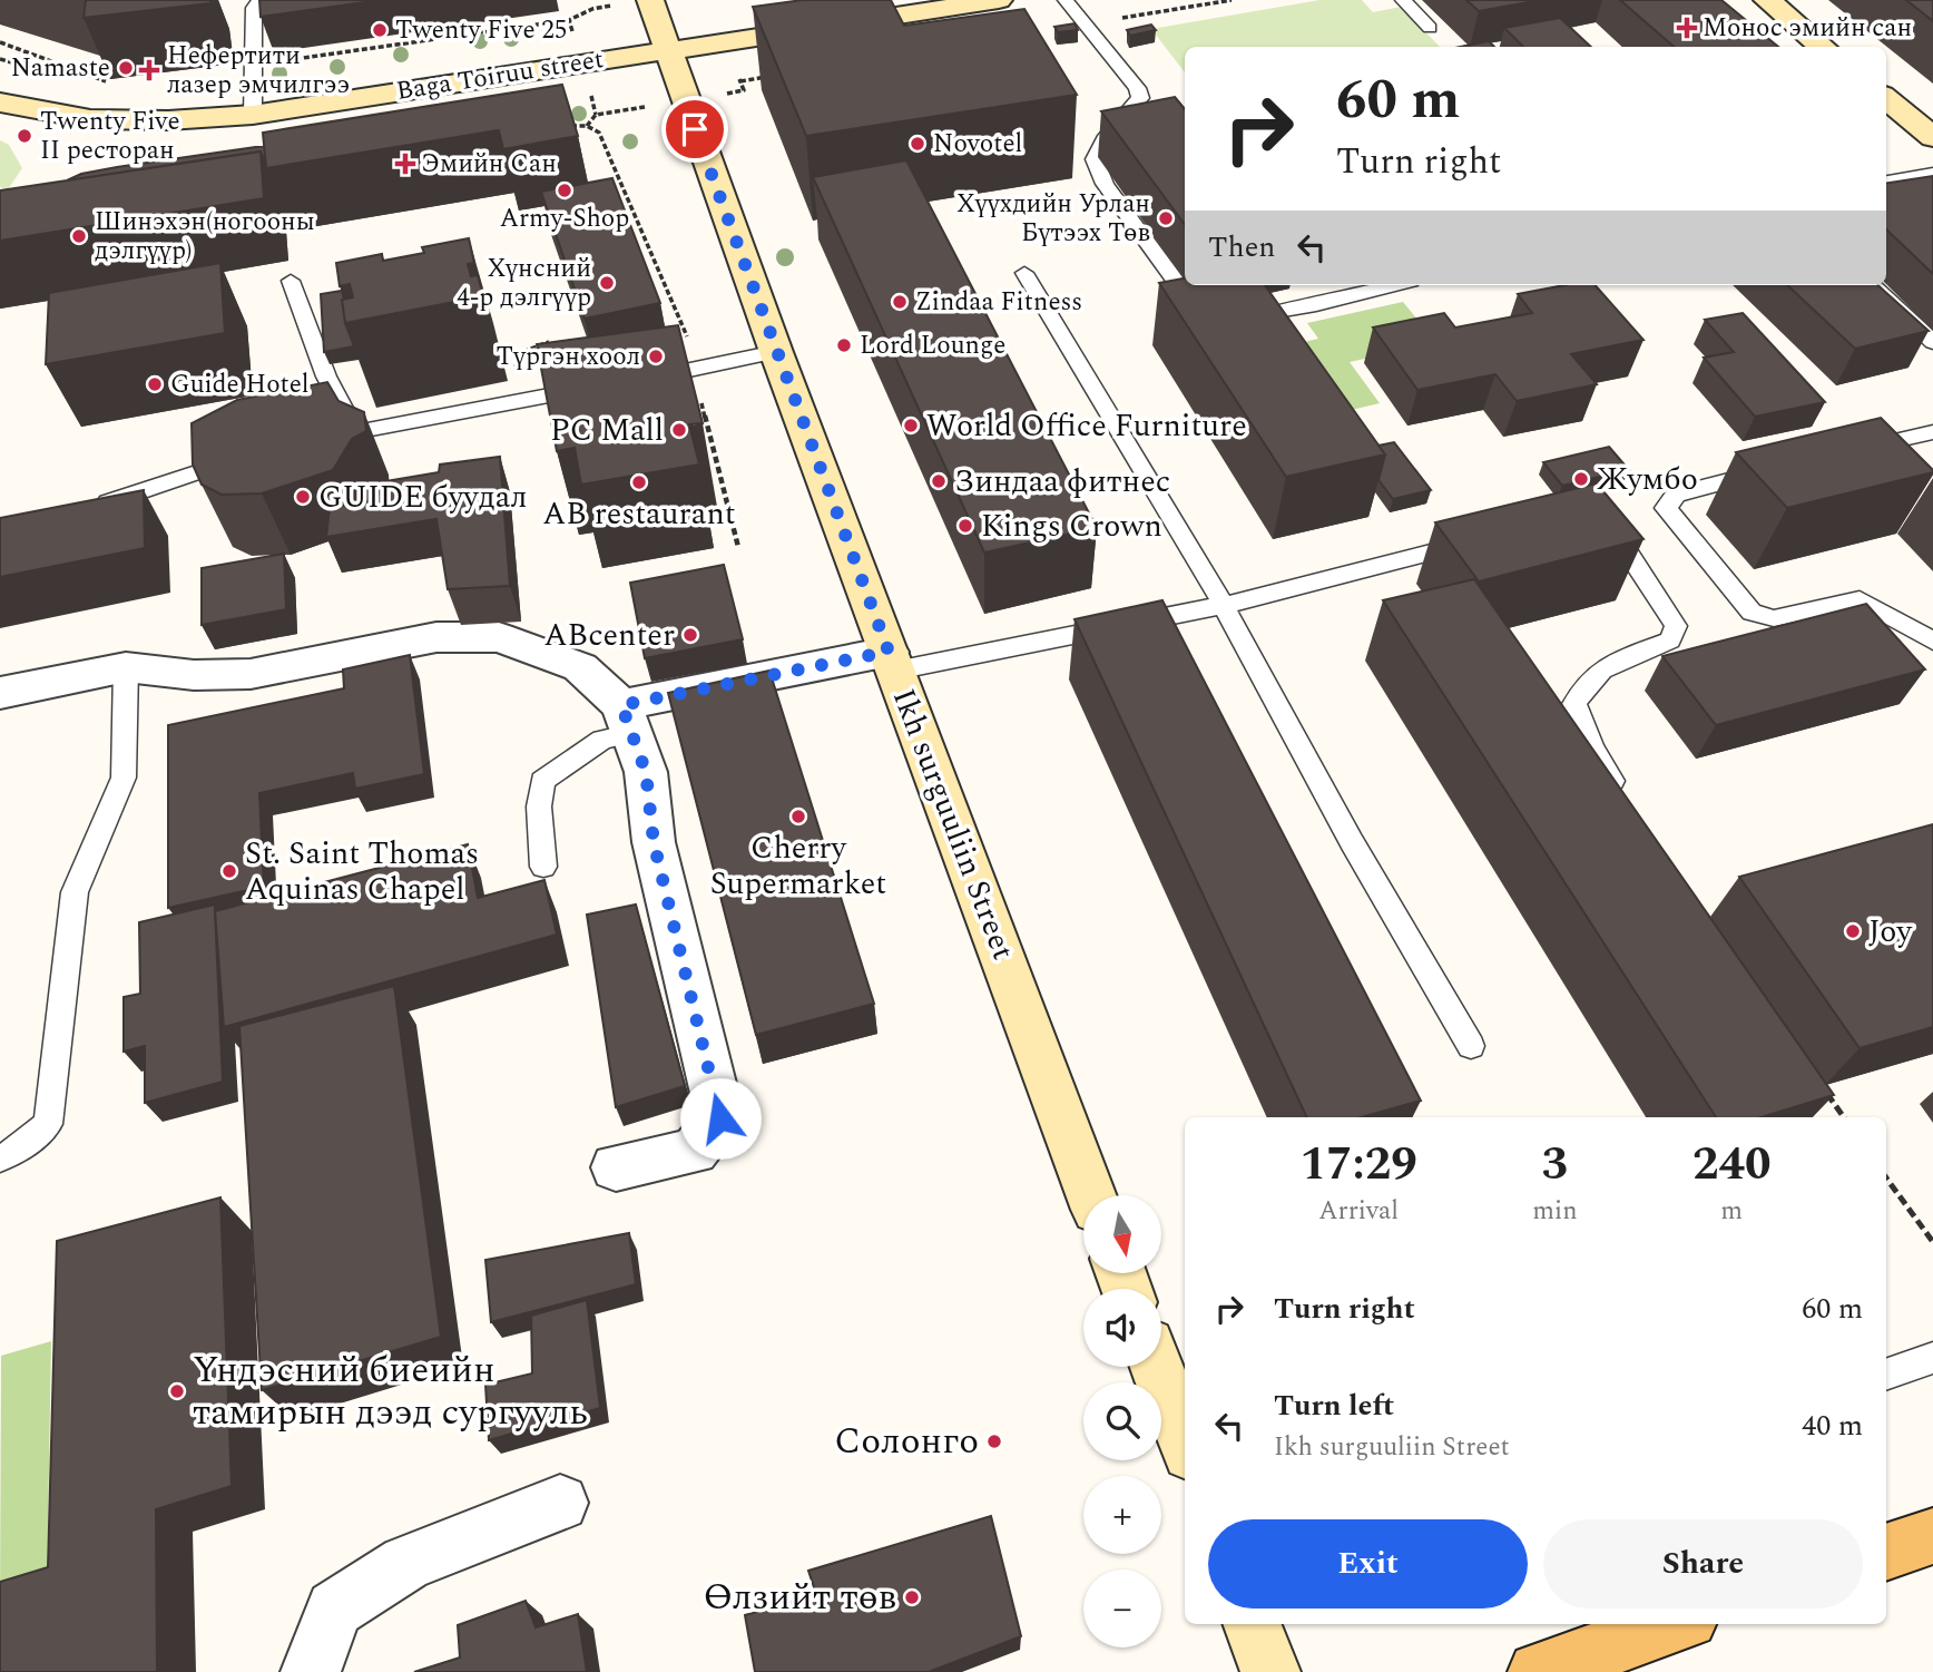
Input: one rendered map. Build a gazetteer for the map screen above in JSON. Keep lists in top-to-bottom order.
{
  "streets": {
    "main road": ["Baga Toiruu street", "Ikh surguuliin Street"]
  },
  "crossings": [
    ["Baga Toiruu street", "Ikh surguuliin Street"]
  ],
  "places": {
    "health": ["Монос эмийн сан", "Нефертити лазер эмчилгээ", "Эмийн Сан"],
    "other": [
      "Twenty Five 25",
      "Namaste",
      "Twenty Five II ресторан",
      "Novotel",
      "Army-Shop",
      "Хүүхдийн Урлан Бүтээх Төв",
      "Шинэхэн(ногооны дэлгүүр)",
      "Хүнсний 4-р дэлгүүр",
      "Zindaa Fitness",
      "Lord Lounge",
      "Түргэн хоол",
      "Guide Hotel",
      "World Office Furniture",
      "PC Mall",
      "Жумбо",
      "Зиндаа фитнес",
      "AB restaurant",
      "GUIDE буудал",
      "Kings Crown",
      "ABcenter",
      "Cherry Supermarket",
      "St. Saint Thomas Aquinas Chapel",
      "Joy",
      "Үндэсний биеийн тамирын дээд сургууль",
      "Солонго",
      "Өлзийт төв"
    ]
  },
  "north": "bottom",
  "page": {
    "turn": ["60 m", "Turn right"],
    "then": "Then",
    "eta": [
      "17:29",
      "Arrival",
      "3",
      "min",
      "240",
      "m"
    ],
    "map_buttons": ["+", "−"],
    "list": [
      {
        "name": "Turn right",
        "value": "60 m"
      },
      {
        "name": "Turn left",
        "note": "Ikh surguuliin Street",
        "value": "40 m"
      }
    ],
    "buttons": ["Exit", "Share"]
  }
}
